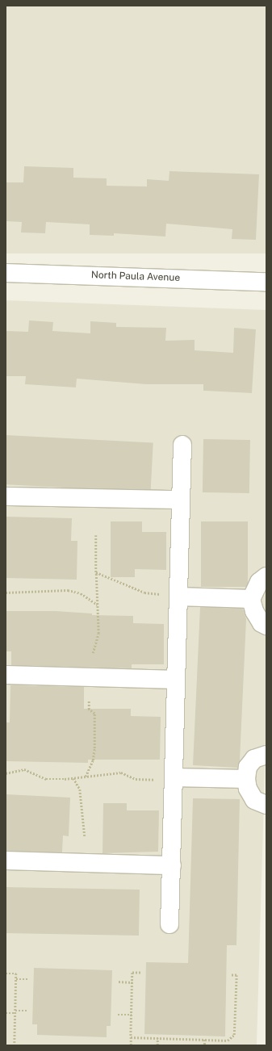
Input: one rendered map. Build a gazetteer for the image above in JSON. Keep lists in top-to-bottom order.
{
  "streets": {
    "street": ["North Paula Avenue"]
  }
}
